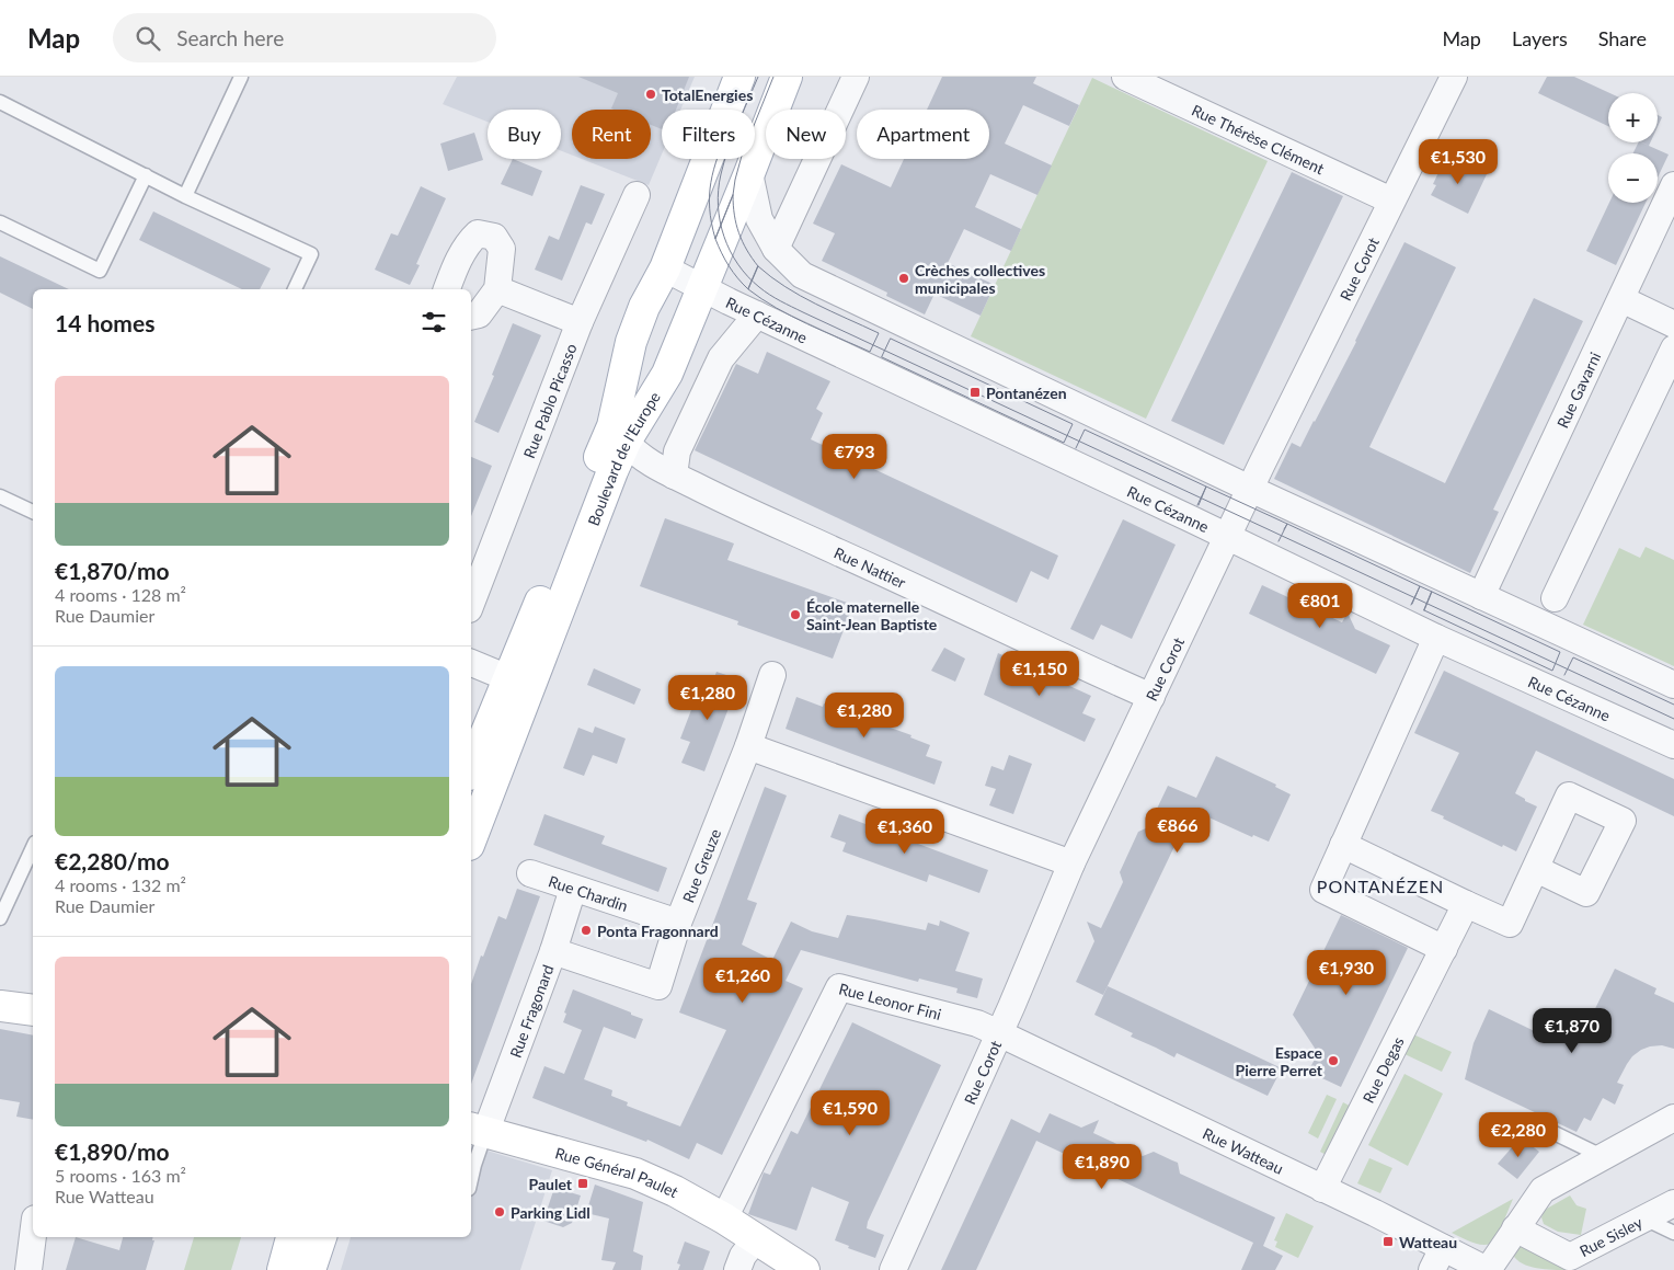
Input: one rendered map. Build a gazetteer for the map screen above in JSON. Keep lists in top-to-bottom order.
{
  "streets": {
    "main road": ["Boulevard de l'Europe", "Rue Général Paulet"],
    "street": [
      "Rue Thérèse Clément",
      "Rue Corot",
      "Rue Cézanne",
      "Rue Gavarni",
      "Rue Pablo Picasso",
      "Rue Nattier",
      "Rue Greuze",
      "Rue Chardin",
      "Rue Leonor Fini",
      "Rue Fragonard",
      "Rue Degas",
      "Rue Watteau",
      "Rue Sisley"
    ]
  },
  "crossings": [
    ["Rue Thérèse Clément", "Rue Corot"],
    ["Rue Corot", "Rue Cézanne"],
    ["Rue Corot", "Rue Nattier"],
    ["Rue Corot", "Rue Leonor Fini"],
    ["Rue Corot", "Rue Watteau"],
    ["Rue Cézanne", "Boulevard de l'Europe"],
    ["Boulevard de l'Europe", "Rue Nattier"],
    ["Rue Greuze", "Rue Chardin"],
    ["Rue Greuze", "Rue Fragonard"],
    ["Rue Chardin", "Rue Fragonard"],
    ["Rue Leonor Fini", "Rue Watteau"],
    ["Rue Leonor Fini", "Rue Général Paulet"],
    ["Rue Fragonard", "Rue Général Paulet"],
    ["Rue Degas", "Rue Watteau"]
  ],
  "districts": ["PONTANÉZEN"],
  "places": {
    "other": [
      "TotalEnergies",
      "Crèches collectives municipales",
      "École maternelle Saint-Jean Baptiste",
      "Ponta Fragonnard",
      "Espace Pierre Perret",
      "Parking Lidl"
    ],
    "transit": ["Pontanézen", "Paulet", "Watteau"]
  },
  "page": {
    "header": "Map",
    "search": "Search here",
    "nav": ["Map", "Layers", "Share"],
    "map_buttons": ["+", "−"],
    "chip": [
      "Buy",
      "Rent",
      "Filters",
      "New",
      "Apartment"
    ],
    "price": [
      "€1,530",
      "€793",
      "€801",
      "€1,150",
      "€1,280",
      "€1,280",
      "€866",
      "€1,360",
      "€1,930",
      "€1,260",
      "€1,870",
      "€1,590",
      "€2,280",
      "€1,890"
    ],
    "heading": "14 homes",
    "list": [
      {
        "name": "€1,870/mo",
        "note": "4 rooms · 128 m² · Rue Daumier"
      },
      {
        "name": "€2,280/mo",
        "note": "4 rooms · 132 m² · Rue Daumier"
      },
      {
        "name": "€1,890/mo",
        "note": "5 rooms · 163 m² · Rue Watteau"
      }
    ]
  }
}
